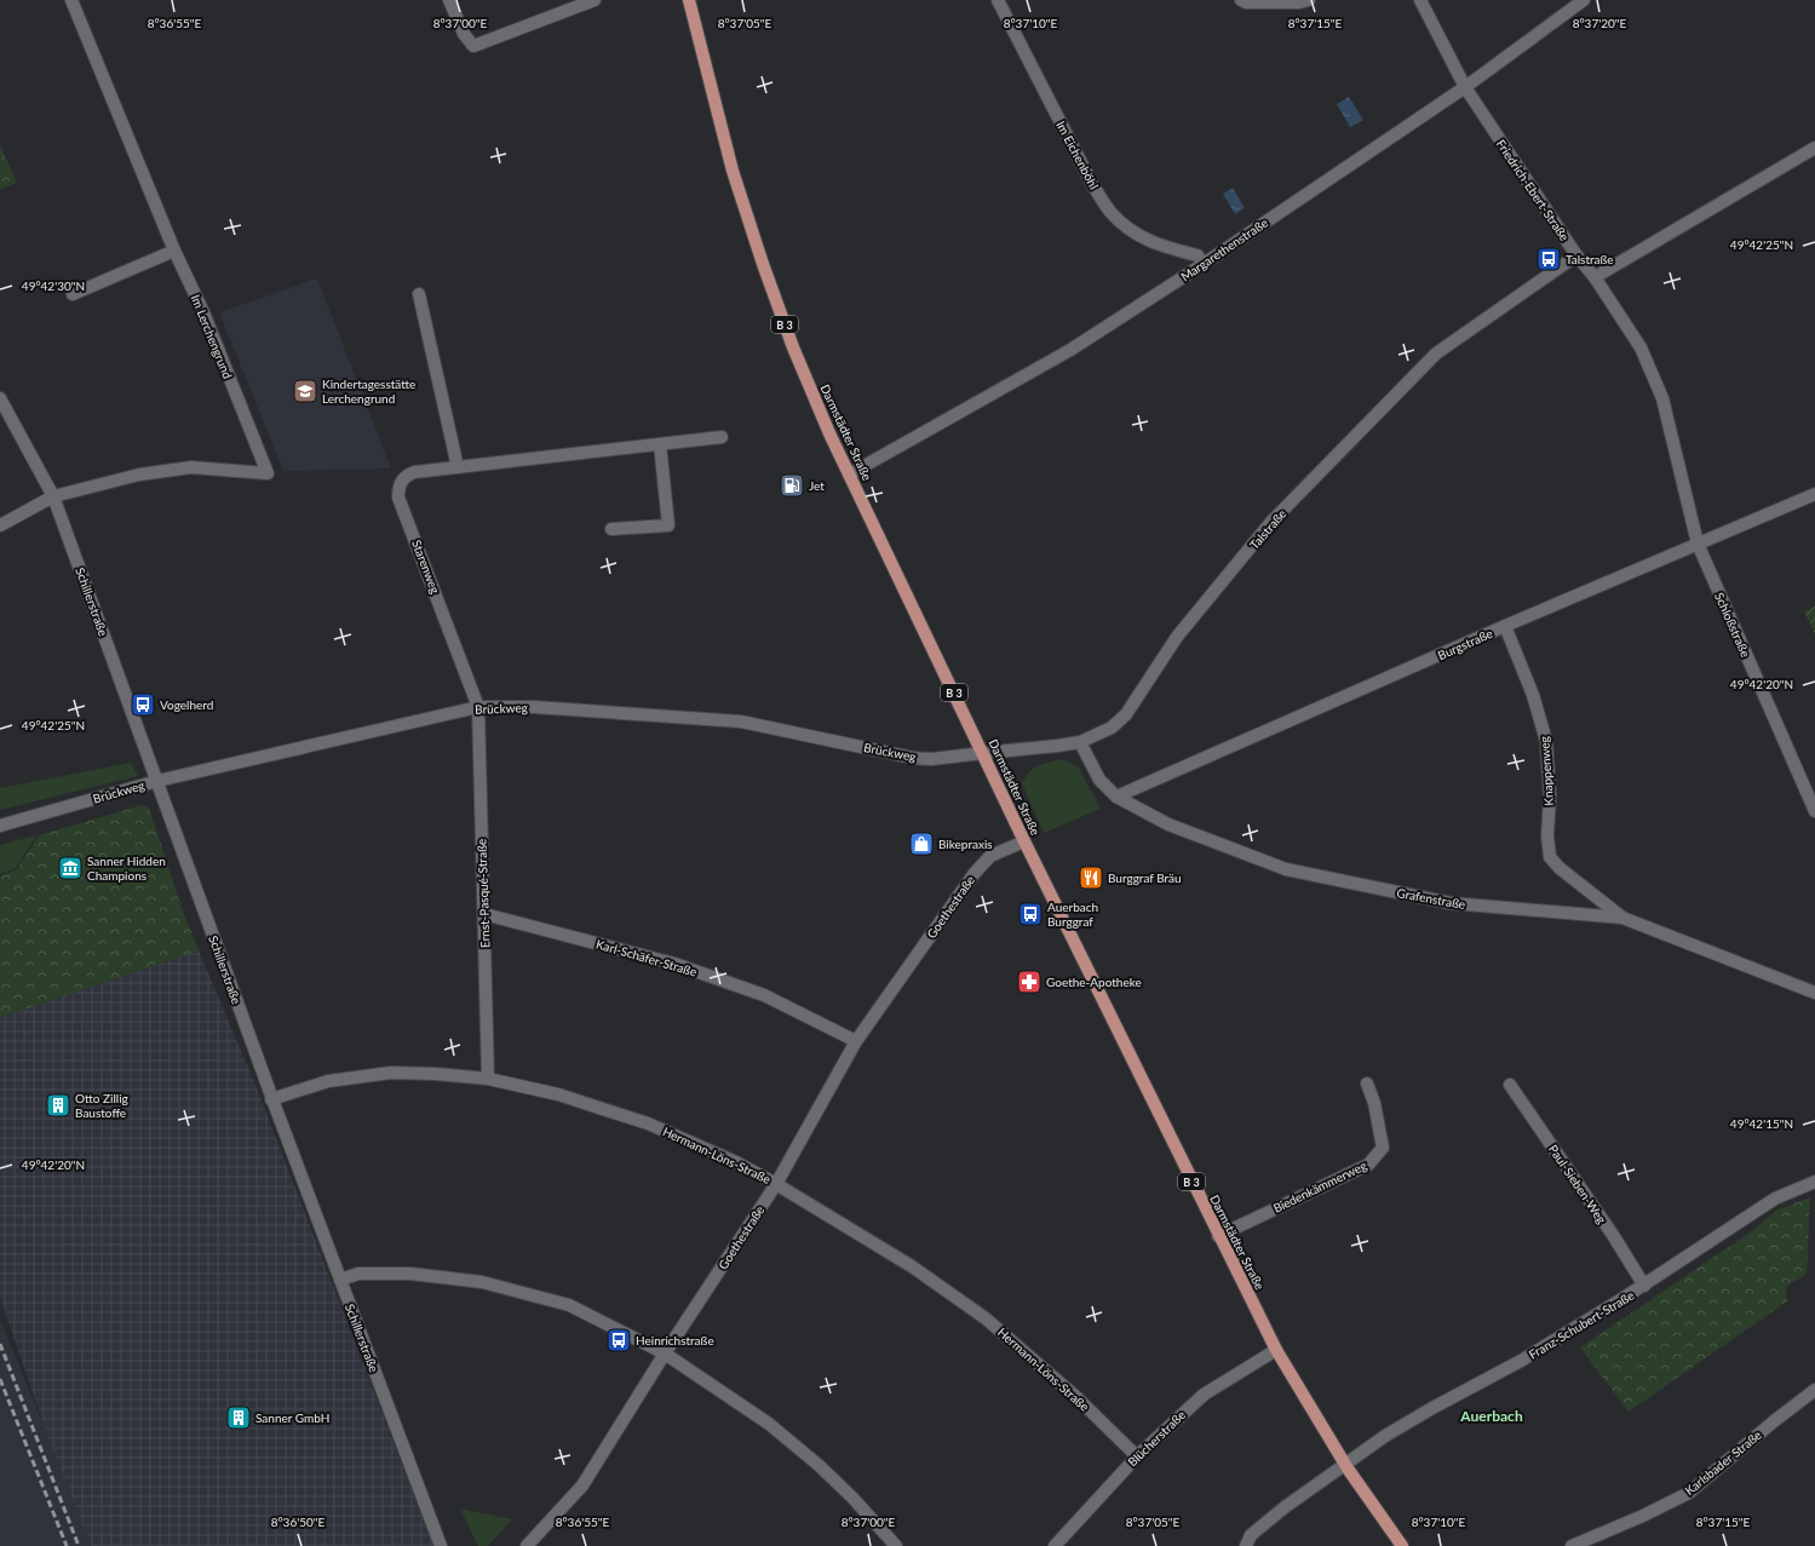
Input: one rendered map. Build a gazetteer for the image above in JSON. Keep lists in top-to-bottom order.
{
  "streets": {
    "main road": ["B 3", "Darmstädter Straße"],
    "street": [
      "Im Eichenböhl",
      "Friedrich-Ebert-Straße",
      "Margarethenstraße",
      "Im Lerchengrund",
      "Talstraße",
      "Starenweg",
      "Schillerstraße",
      "Schloßstraße",
      "Burgstraße",
      "Brückweg",
      "Knappenweg",
      "Ernst-Pasqué-Straße",
      "Grafenstraße",
      "Goethestraße",
      "Karl-Schäfer-Straße",
      "Hermann-Löns-Straße",
      "Paul-Sieben-Weg",
      "Biedenkämmerweg",
      "Franz-Schubert-Straße",
      "Blücherstraße",
      "Karlsbader Straße"
    ]
  },
  "crossings": [
    ["Im Eichenböhl", "Margarethenstraße"],
    ["Friedrich-Ebert-Straße", "Margarethenstraße"],
    ["Friedrich-Ebert-Straße", "Talstraße"],
    ["Friedrich-Ebert-Straße", "Schloßstraße"],
    ["Friedrich-Ebert-Straße", "Burgstraße"],
    ["Margarethenstraße", "Darmstädter Straße"],
    ["Im Lerchengrund", "Schillerstraße"],
    ["Darmstädter Straße", "Talstraße"],
    ["Darmstädter Straße", "Brückweg"],
    ["Darmstädter Straße", "Goethestraße"],
    ["Darmstädter Straße", "Biedenkämmerweg"],
    ["Darmstädter Straße", "Franz-Schubert-Straße"],
    ["Darmstädter Straße", "Blücherstraße"],
    ["Talstraße", "Brückweg"],
    ["Talstraße", "Grafenstraße"],
    ["Starenweg", "Brückweg"],
    ["Starenweg", "Ernst-Pasqué-Straße"],
    ["Schillerstraße", "Brückweg"],
    ["Schillerstraße", "Hermann-Löns-Straße"],
    ["Schloßstraße", "Burgstraße"],
    ["Burgstraße", "Knappenweg"],
    ["Burgstraße", "Grafenstraße"],
    ["Brückweg", "Ernst-Pasqué-Straße"],
    ["Knappenweg", "Grafenstraße"],
    ["Ernst-Pasqué-Straße", "Karl-Schäfer-Straße"],
    ["Ernst-Pasqué-Straße", "Hermann-Löns-Straße"],
    ["Goethestraße", "Karl-Schäfer-Straße"],
    ["Goethestraße", "Hermann-Löns-Straße"],
    ["Hermann-Löns-Straße", "Blücherstraße"],
    ["Paul-Sieben-Weg", "Franz-Schubert-Straße"]
  ],
  "districts": ["Auerbach"],
  "places": {
    "bus stop": [
      "Talstraße",
      "Vogelherd",
      "Auerbach Burggraf",
      "Heinrichstraße"
    ],
    "school or university": ["Kindertagesstätte Lerchengrund"],
    "fuel station": ["Jet"],
    "shop": ["Bikepraxis"],
    "museum": ["Sanner Hidden Champions"],
    "restaurant": ["Burggraf Bräu"],
    "pharmacy": ["Goethe-Apotheke"],
    "building": ["Otto Zillig Baustoffe", "Sanner GmbH"]
  },
  "coordinates": [
    "8°36'55\"E",
    "8°37'00\"E",
    "8°37'05\"E",
    "8°37'15\"E",
    "8°37'20\"E",
    "8°37'10\"E",
    "49°42'25\"N",
    "49°42'30\"N",
    "49°42'20\"N",
    "49°42'15\"N",
    "8°36'50\"E"
  ]
}
